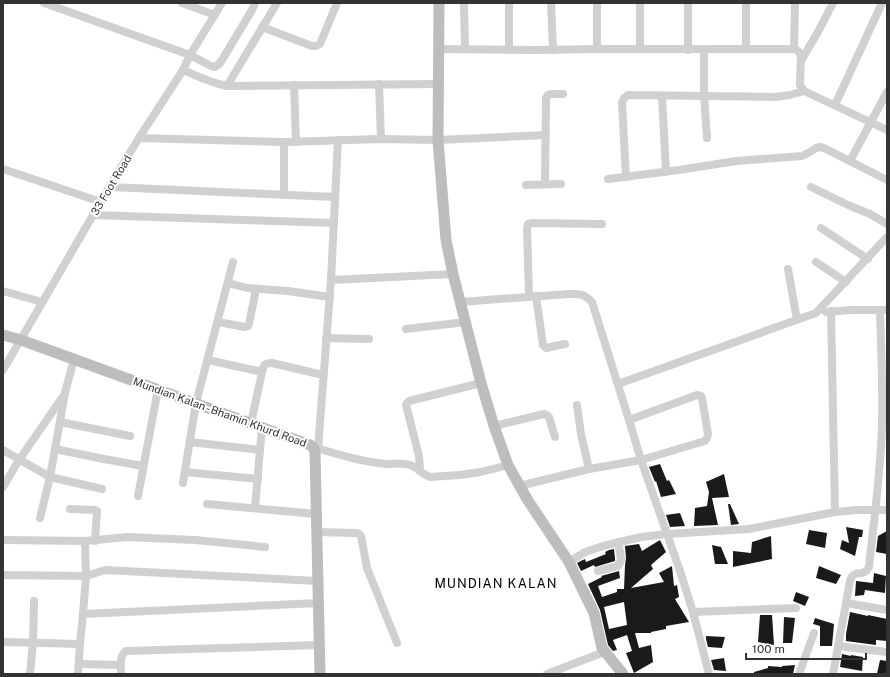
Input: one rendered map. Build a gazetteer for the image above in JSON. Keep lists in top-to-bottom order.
{
  "streets": {
    "street": ["33 Foot Road", "Mundian Kalan - Bhamin Khurd Road"]
  },
  "crossings": [
    ["33 Foot Road", "Mundian Kalan - Bhamin Khurd Road"]
  ],
  "districts": ["MUNDIAN KALAN"],
  "scale_bar": "100 m"
}
